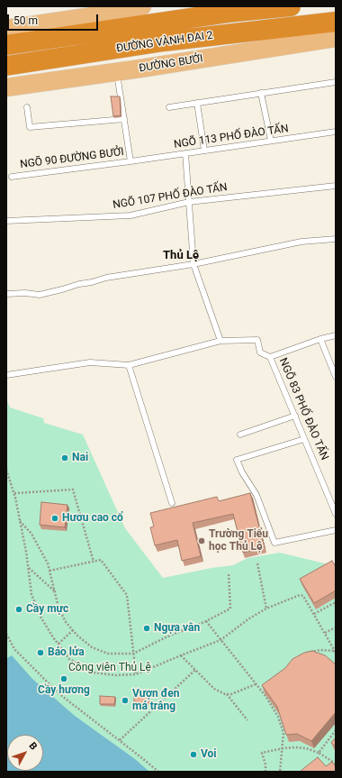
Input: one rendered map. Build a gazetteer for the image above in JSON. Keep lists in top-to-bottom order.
{
  "streets": {
    "highway": ["ĐƯỜNG VÀNH ĐAI 2"],
    "main road": ["ĐƯỜNG BƯỞI"],
    "lane": [
      "NGÕ 113 PHỐ ĐÀO TẤN",
      "NGÕ 90 ĐƯỜNG BƯỞI",
      "NGÕ 107 PHỐ ĐÀO TẤN",
      "NGÕ 83 PHỐ ĐÀO TẤN"
    ]
  },
  "crossings": [
    ["ĐƯỜNG VÀNH ĐAI 2", "ĐƯỜNG BƯỞI"],
    ["ĐƯỜNG BƯỞI", "NGÕ 90 ĐƯỜNG BƯỞI"],
    ["NGÕ 113 PHỐ ĐÀO TẤN", "NGÕ 90 ĐƯỜNG BƯỞI"]
  ],
  "districts": ["Thủ Lệ"],
  "parks": ["Công viên Thủ Lệ"],
  "places": [
    "Nai",
    "Hươu cao cổ",
    "Trường Tiểu học Thủ Lệ",
    "Cầy mực",
    "Ngựa vằn",
    "Báo lửa",
    "Cầy hương",
    "Vượn đen má trắng",
    "Voi"
  ],
  "scale_bar": "50 m",
  "north": "top right"
}
